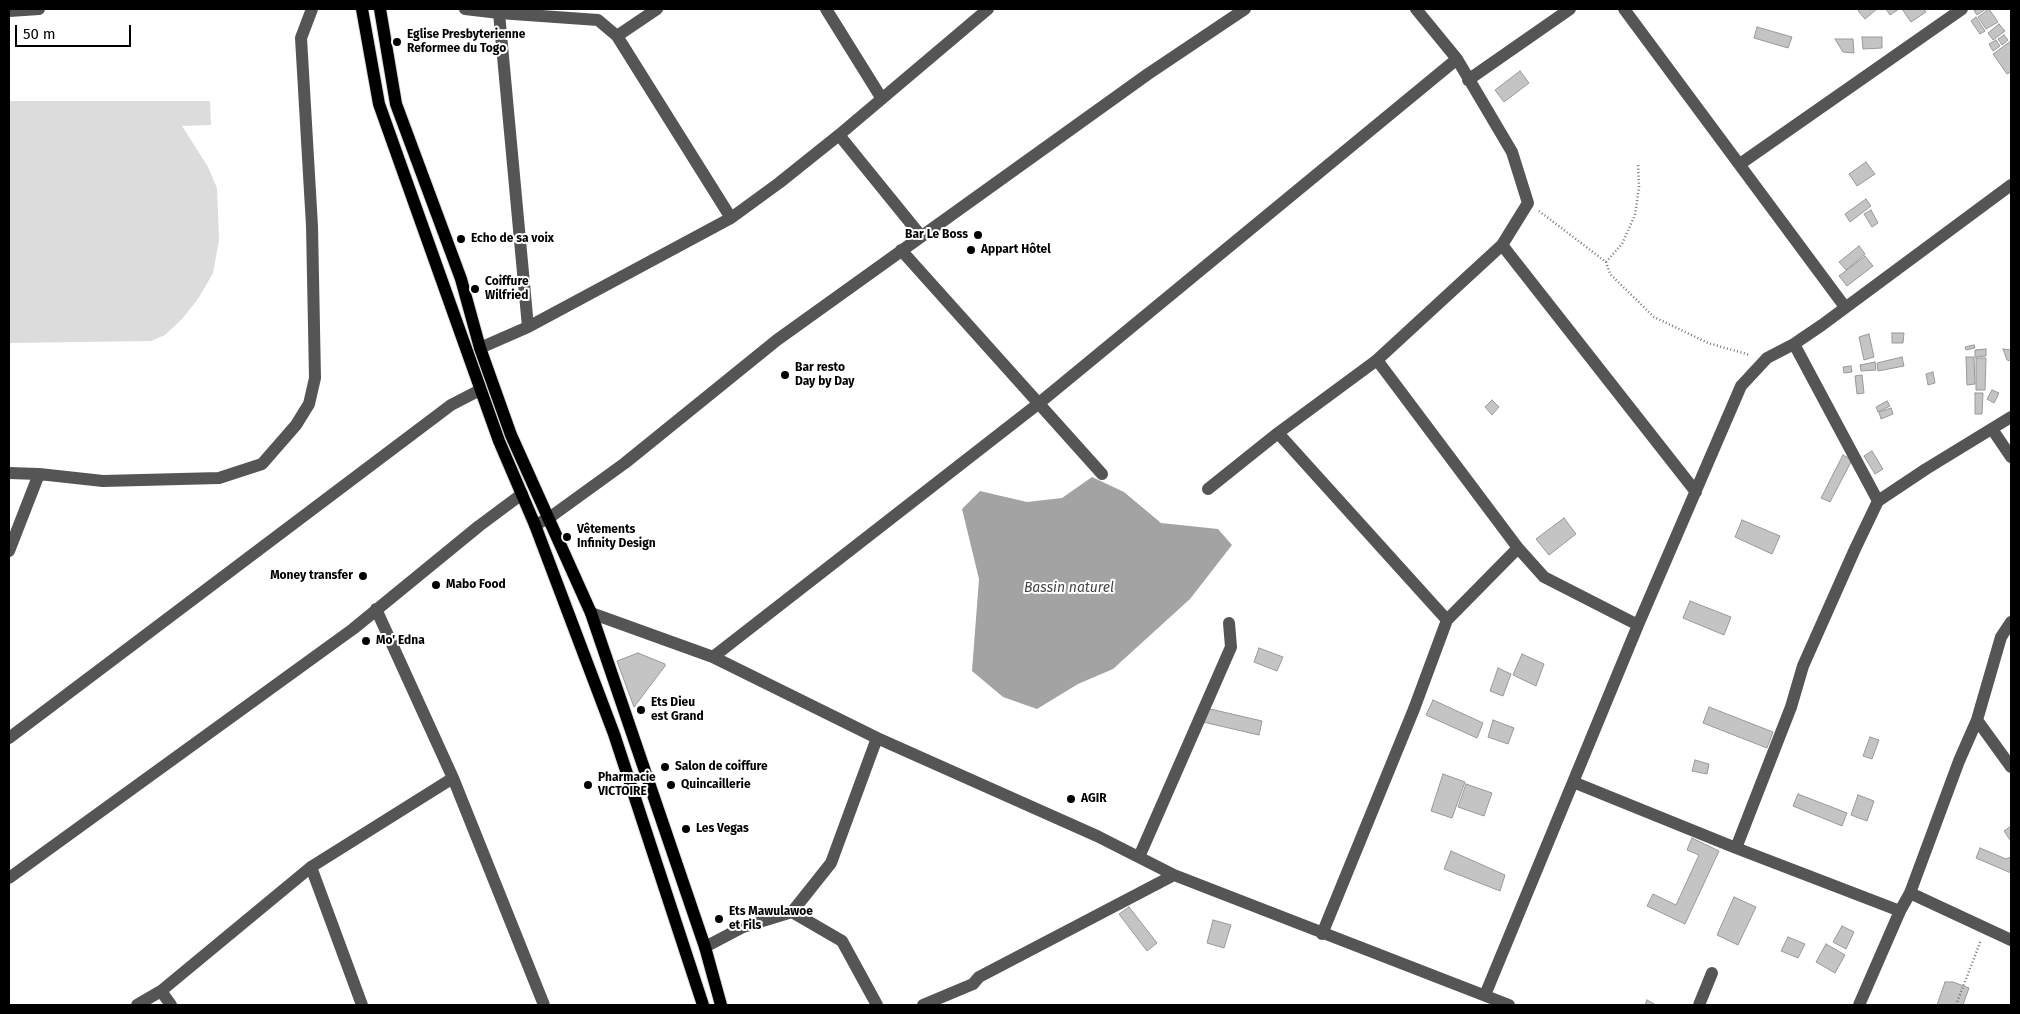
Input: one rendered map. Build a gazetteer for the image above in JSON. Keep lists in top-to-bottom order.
{
  "water": ["Bassin naturel"],
  "places": [
    "Eglise Presbyterienne Reformee du Togo",
    "Bar Le Boss",
    "Echo de sa voix",
    "Appart Hôtel",
    "Coiffure Wilfried",
    "Bar resto Day by Day",
    "Vêtements Infinity Design",
    "Money transfer",
    "Mabo Food",
    "Mo' Edna",
    "Ets Dieu est Grand",
    "Salon de coiffure",
    "Pharmacie VICTOIRE",
    "Quincaillerie",
    "AGIR",
    "Les Vegas",
    "Ets Mawulawoe et Fils"
  ],
  "scale_bar": "50 m"
}
